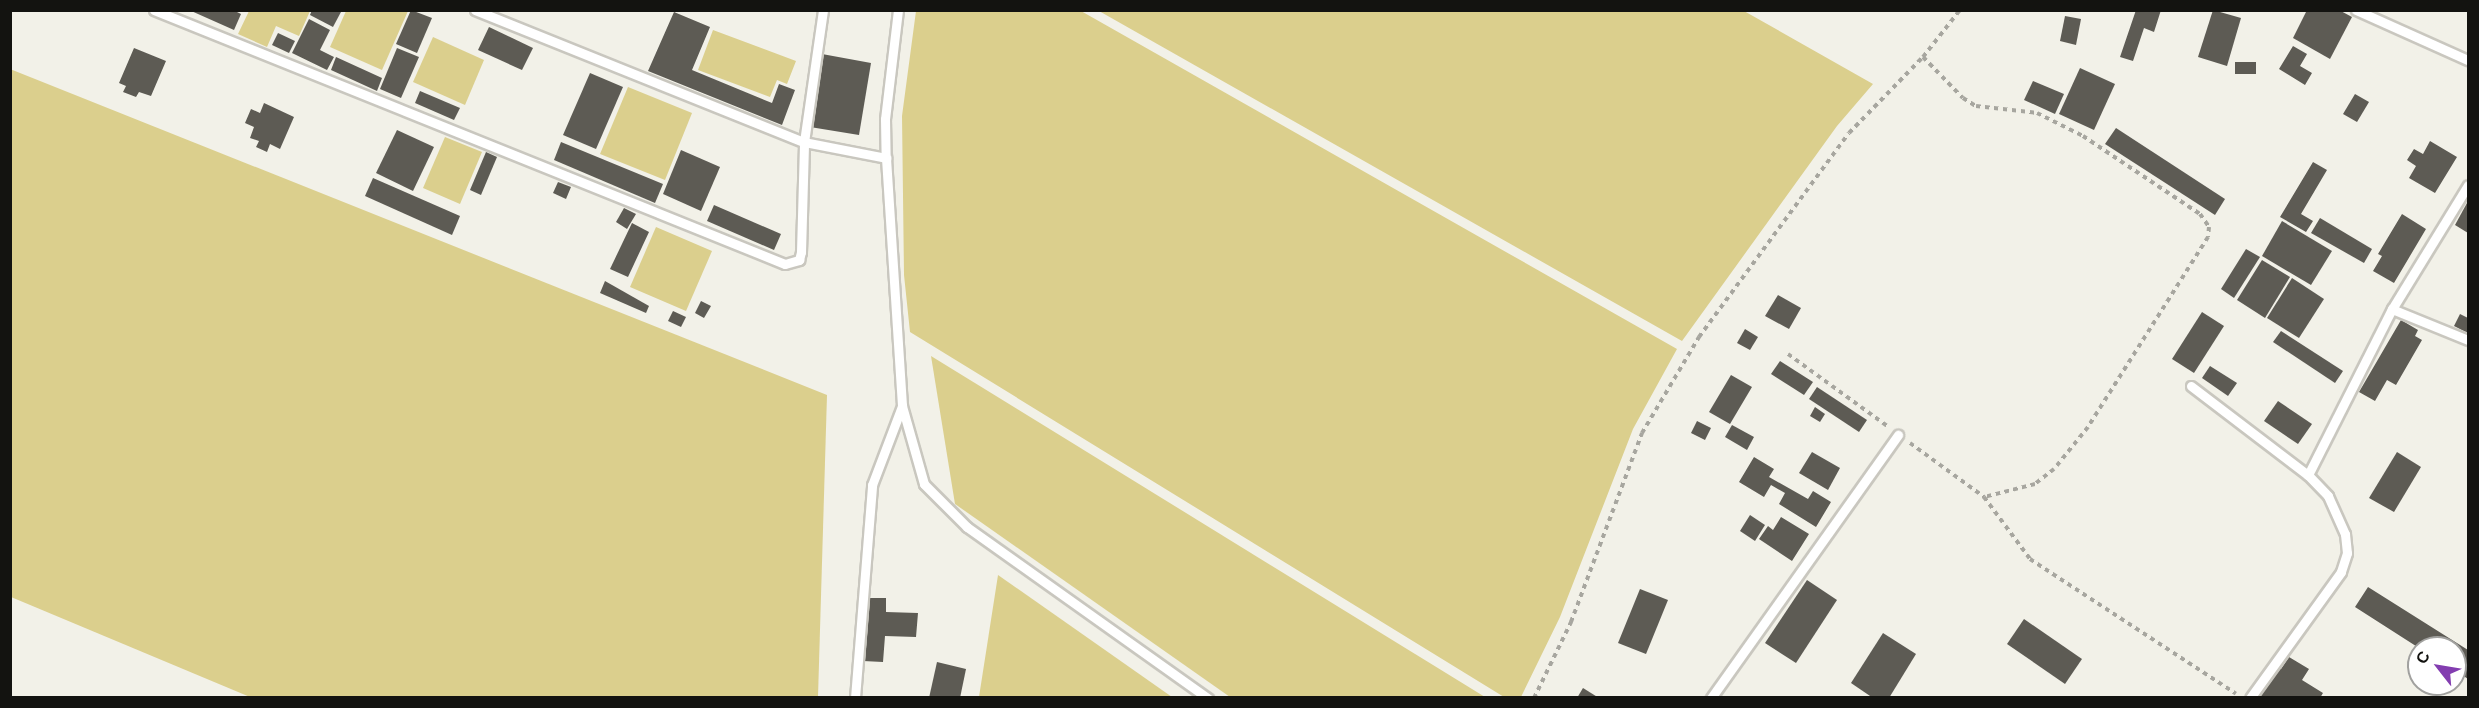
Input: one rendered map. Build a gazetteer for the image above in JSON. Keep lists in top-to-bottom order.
{
  "north": "top left"
}
